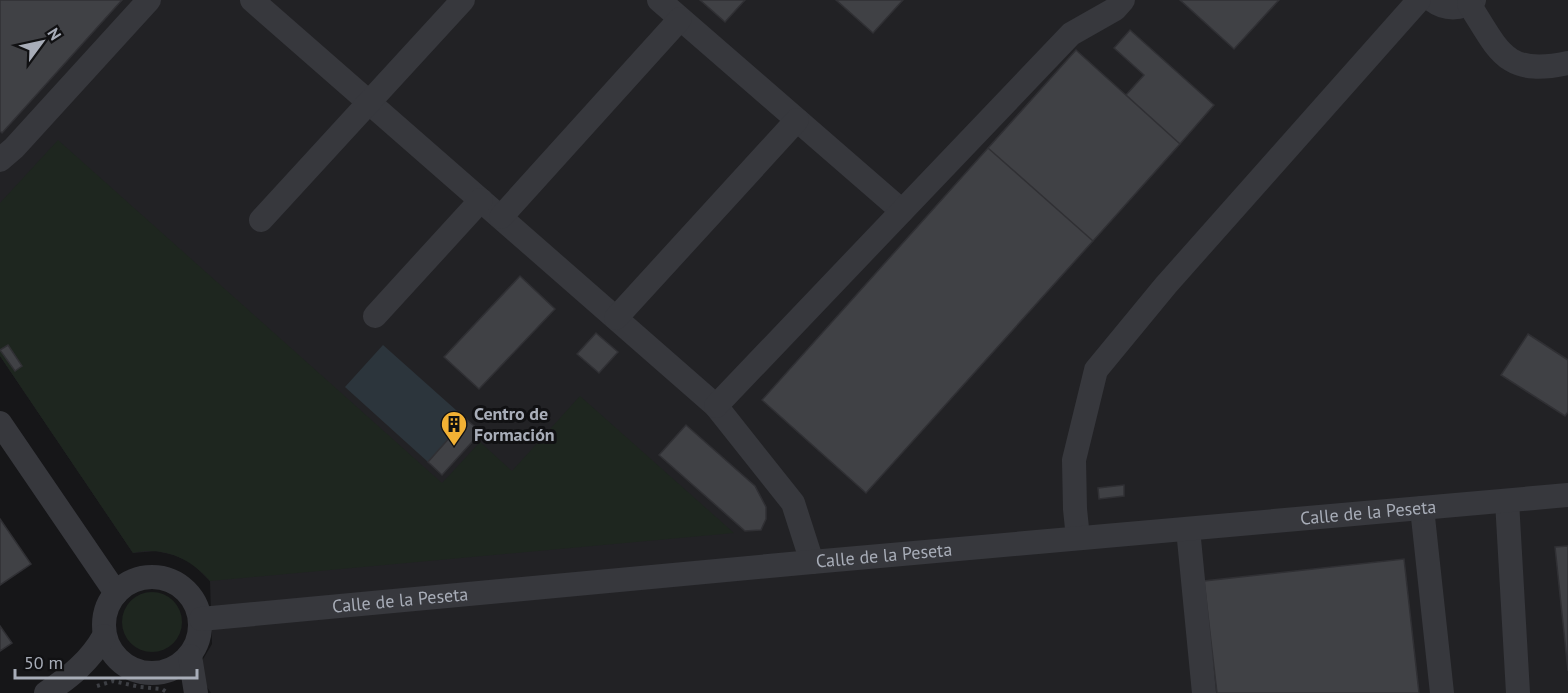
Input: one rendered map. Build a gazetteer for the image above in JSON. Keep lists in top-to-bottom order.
{
  "streets": {
    "street": ["Calle de la Peseta"]
  },
  "places": {
    "building": ["Centro de Formación"]
  },
  "scale_bar": "50 m",
  "north": "top right"
}
